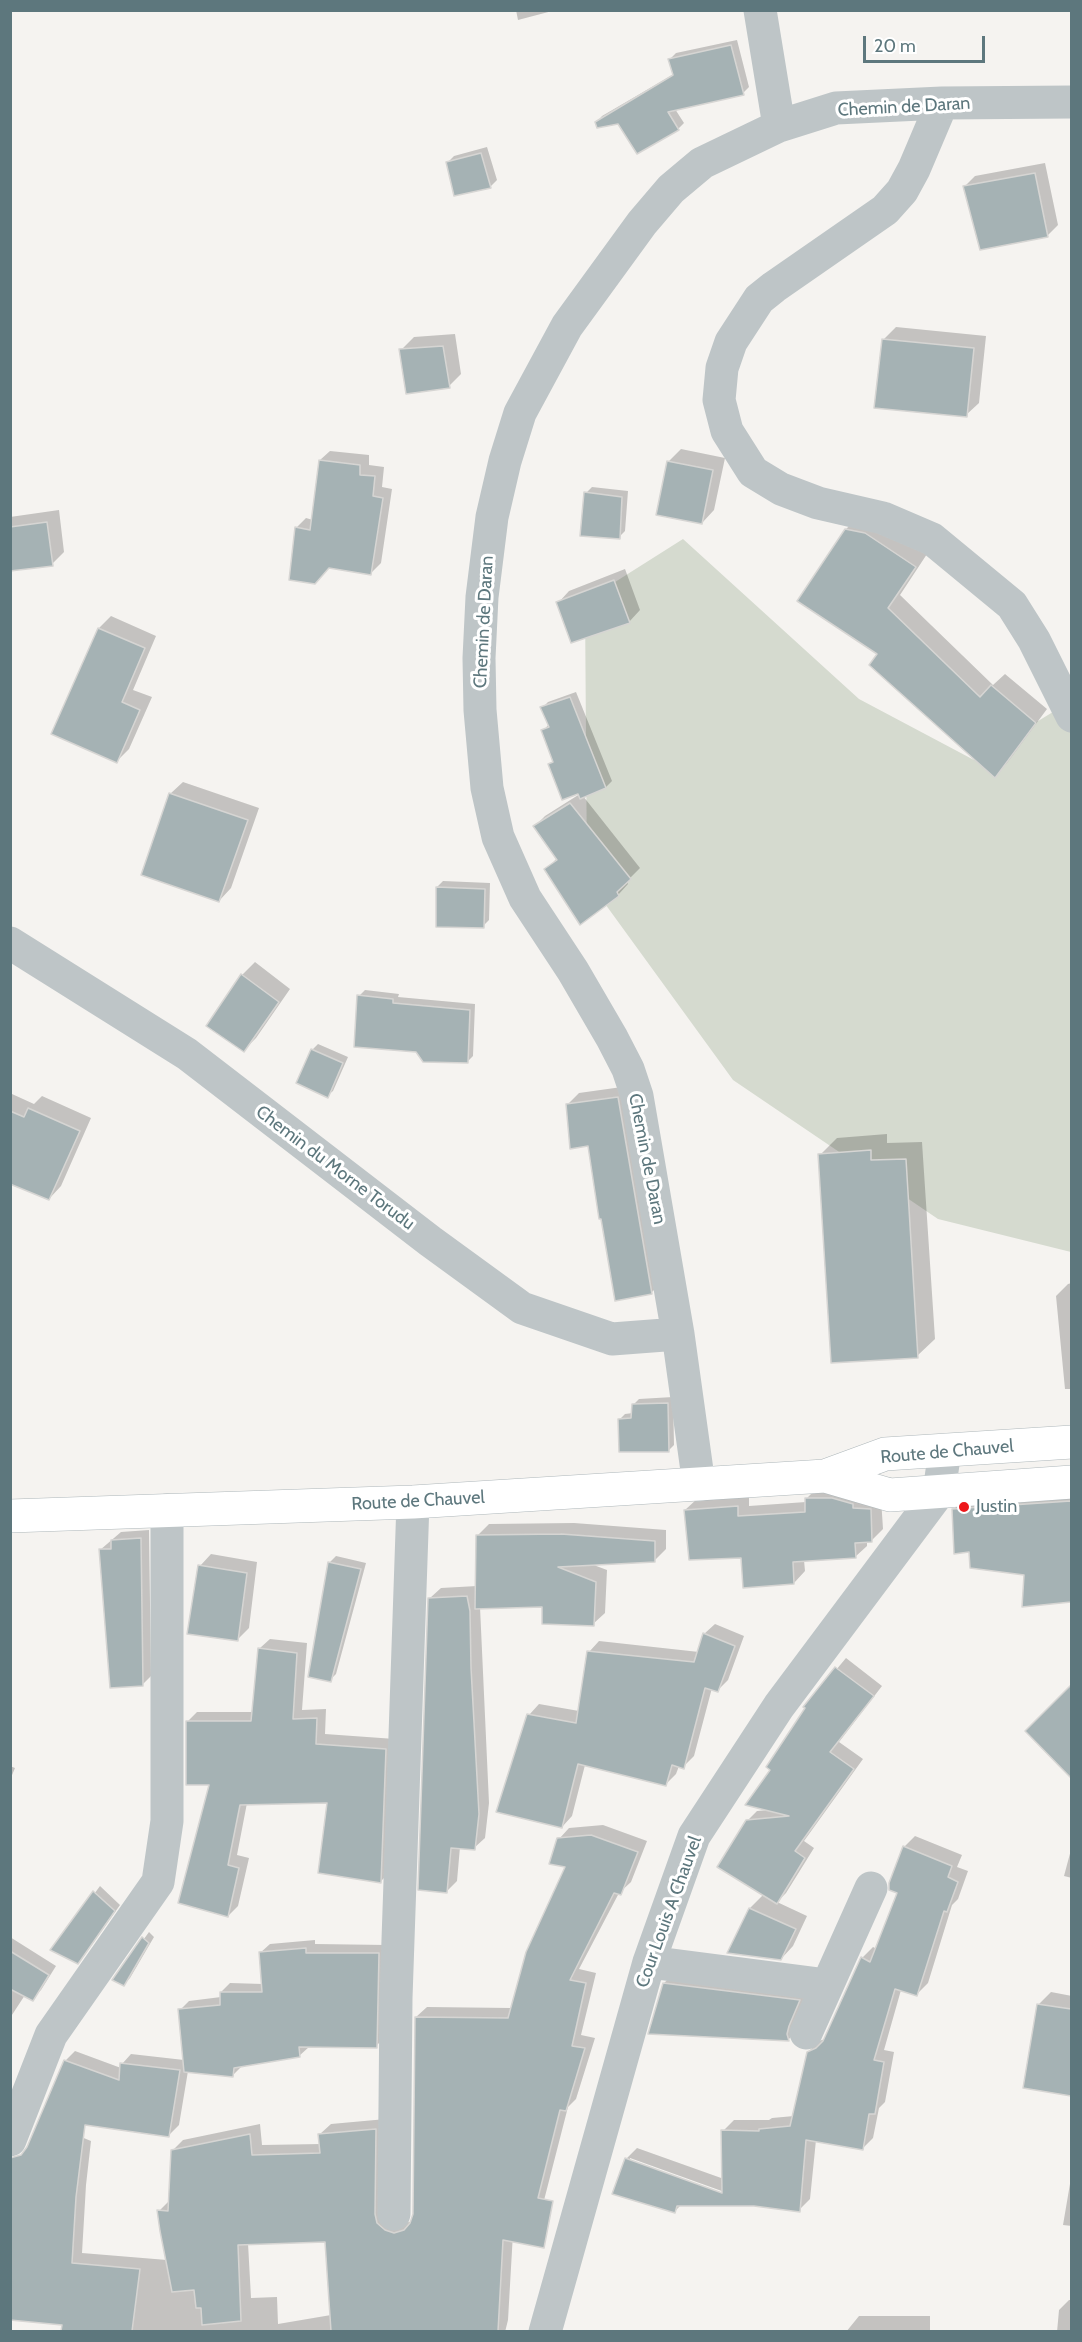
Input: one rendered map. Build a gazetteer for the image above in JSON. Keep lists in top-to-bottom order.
{
  "streets": {
    "main road": ["Route de Chauvel"],
    "street": ["Chemin de Daran", "Chemin du Morne Torudu", "Cour Louis A Chauvel"]
  },
  "crossings": [
    ["Chemin de Daran", "Chemin du Morne Torudu"],
    ["Chemin de Daran", "Route de Chauvel"],
    ["Route de Chauvel", "Cour Louis A Chauvel"]
  ],
  "places": ["Justin"],
  "scale_bar": "20 m"
}
